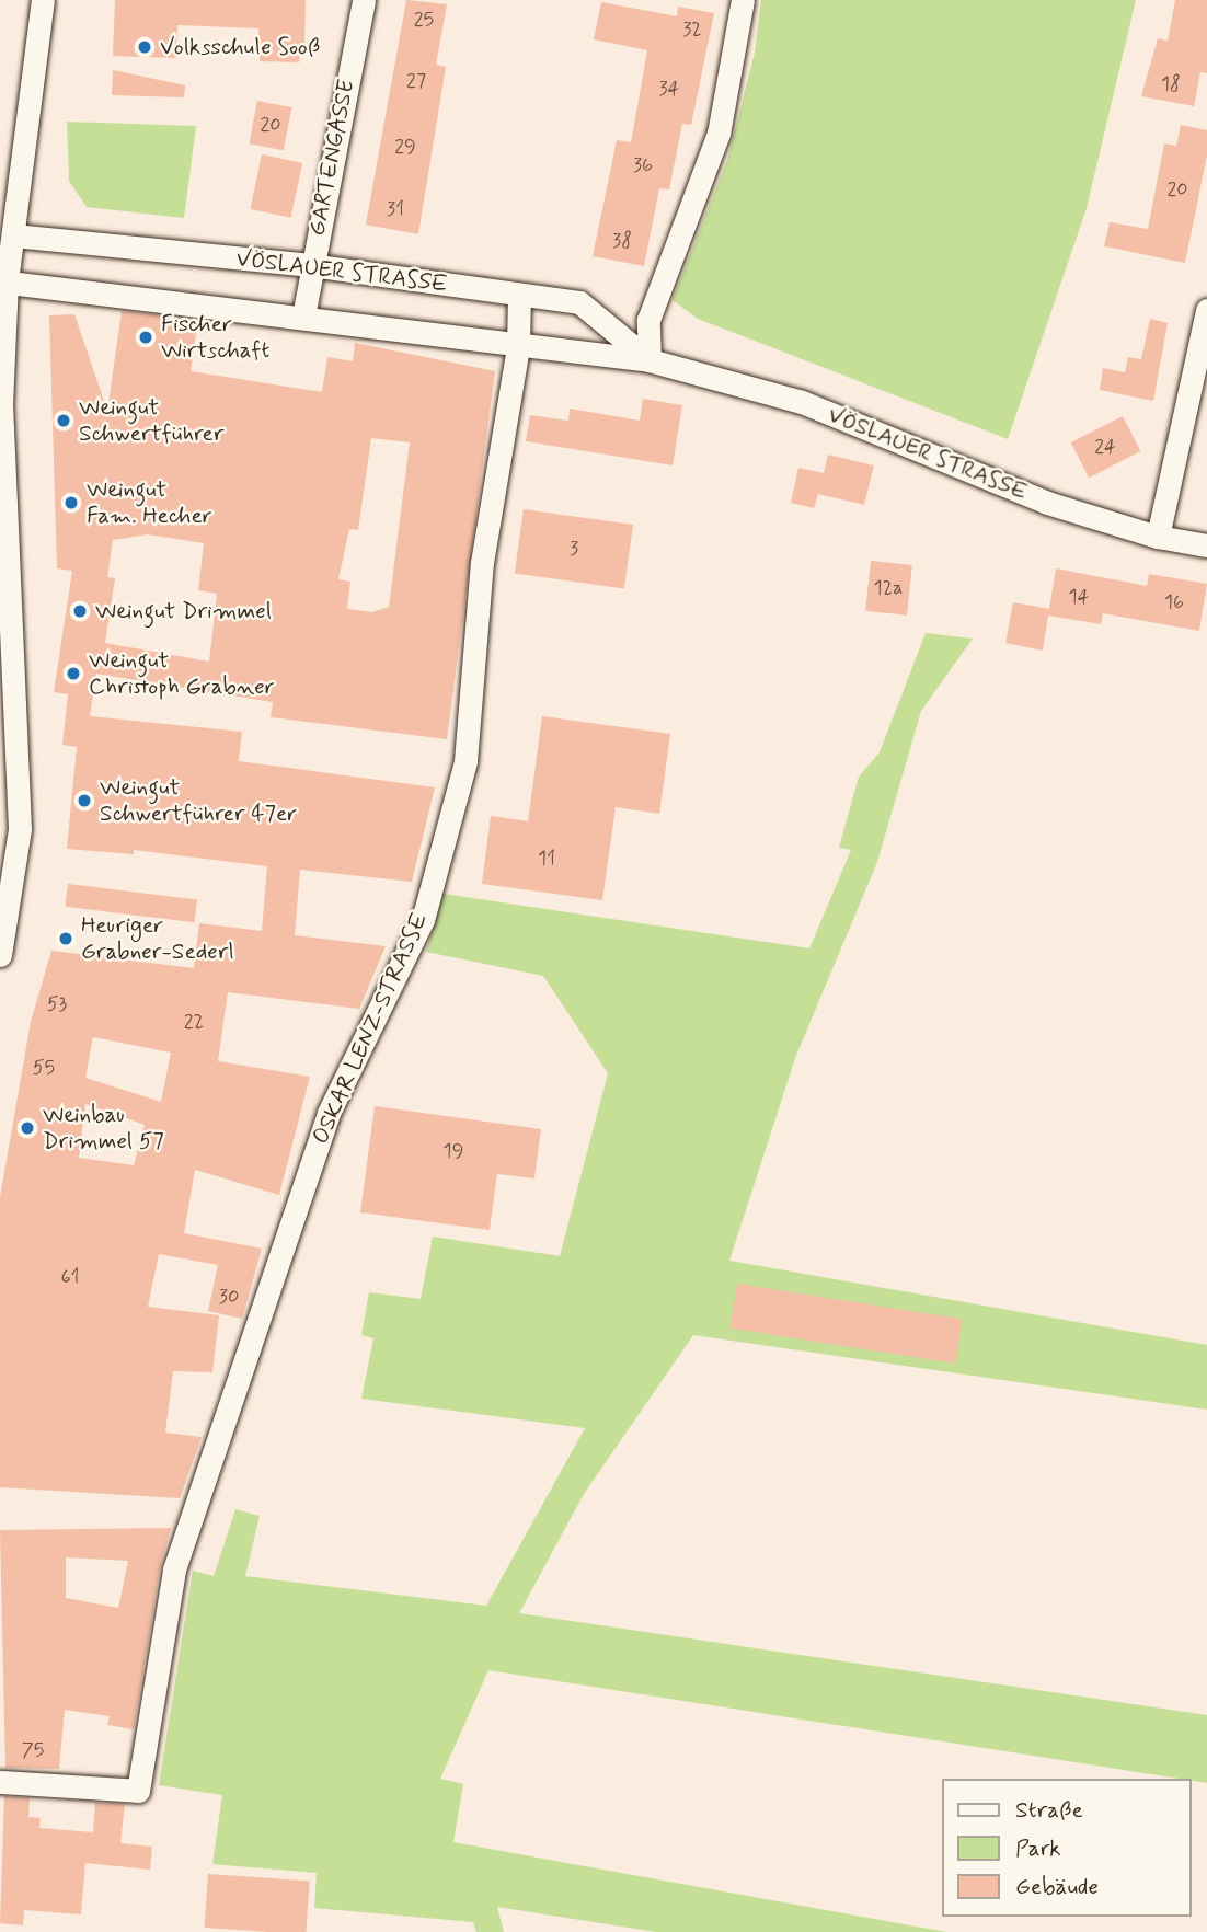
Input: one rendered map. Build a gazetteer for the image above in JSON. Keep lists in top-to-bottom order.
{
  "streets": {
    "street": ["GARTENGASSE", "VÖSLAUER STRASSE", "OSKAR LENZ-STRASSE"]
  },
  "crossings": [
    ["GARTENGASSE", "VÖSLAUER STRASSE"],
    ["VÖSLAUER STRASSE", "OSKAR LENZ-STRASSE"]
  ],
  "places": [
    "Volksschule Sooß",
    "Fischer Wirtschaft",
    "Weingut Schwertführer",
    "Weingut Fam. Hecher",
    "Weingut Drimmel",
    "Weingut Christoph Grabner",
    "Weingut Schwertführer 47er",
    "Heuriger Grabner-Sederl",
    "Weinbau Drimmel 57"
  ],
  "house_numbers": [
    "25",
    "32",
    "27",
    "18",
    "34",
    "20",
    "29",
    "36",
    "20",
    "31",
    "38",
    "24",
    "3",
    "12a",
    "14",
    "16",
    "11",
    "53",
    "22",
    "55",
    "19",
    "61",
    "30",
    "75"
  ],
  "legend": ["Straße", "Park", "Gebäude"]
}
